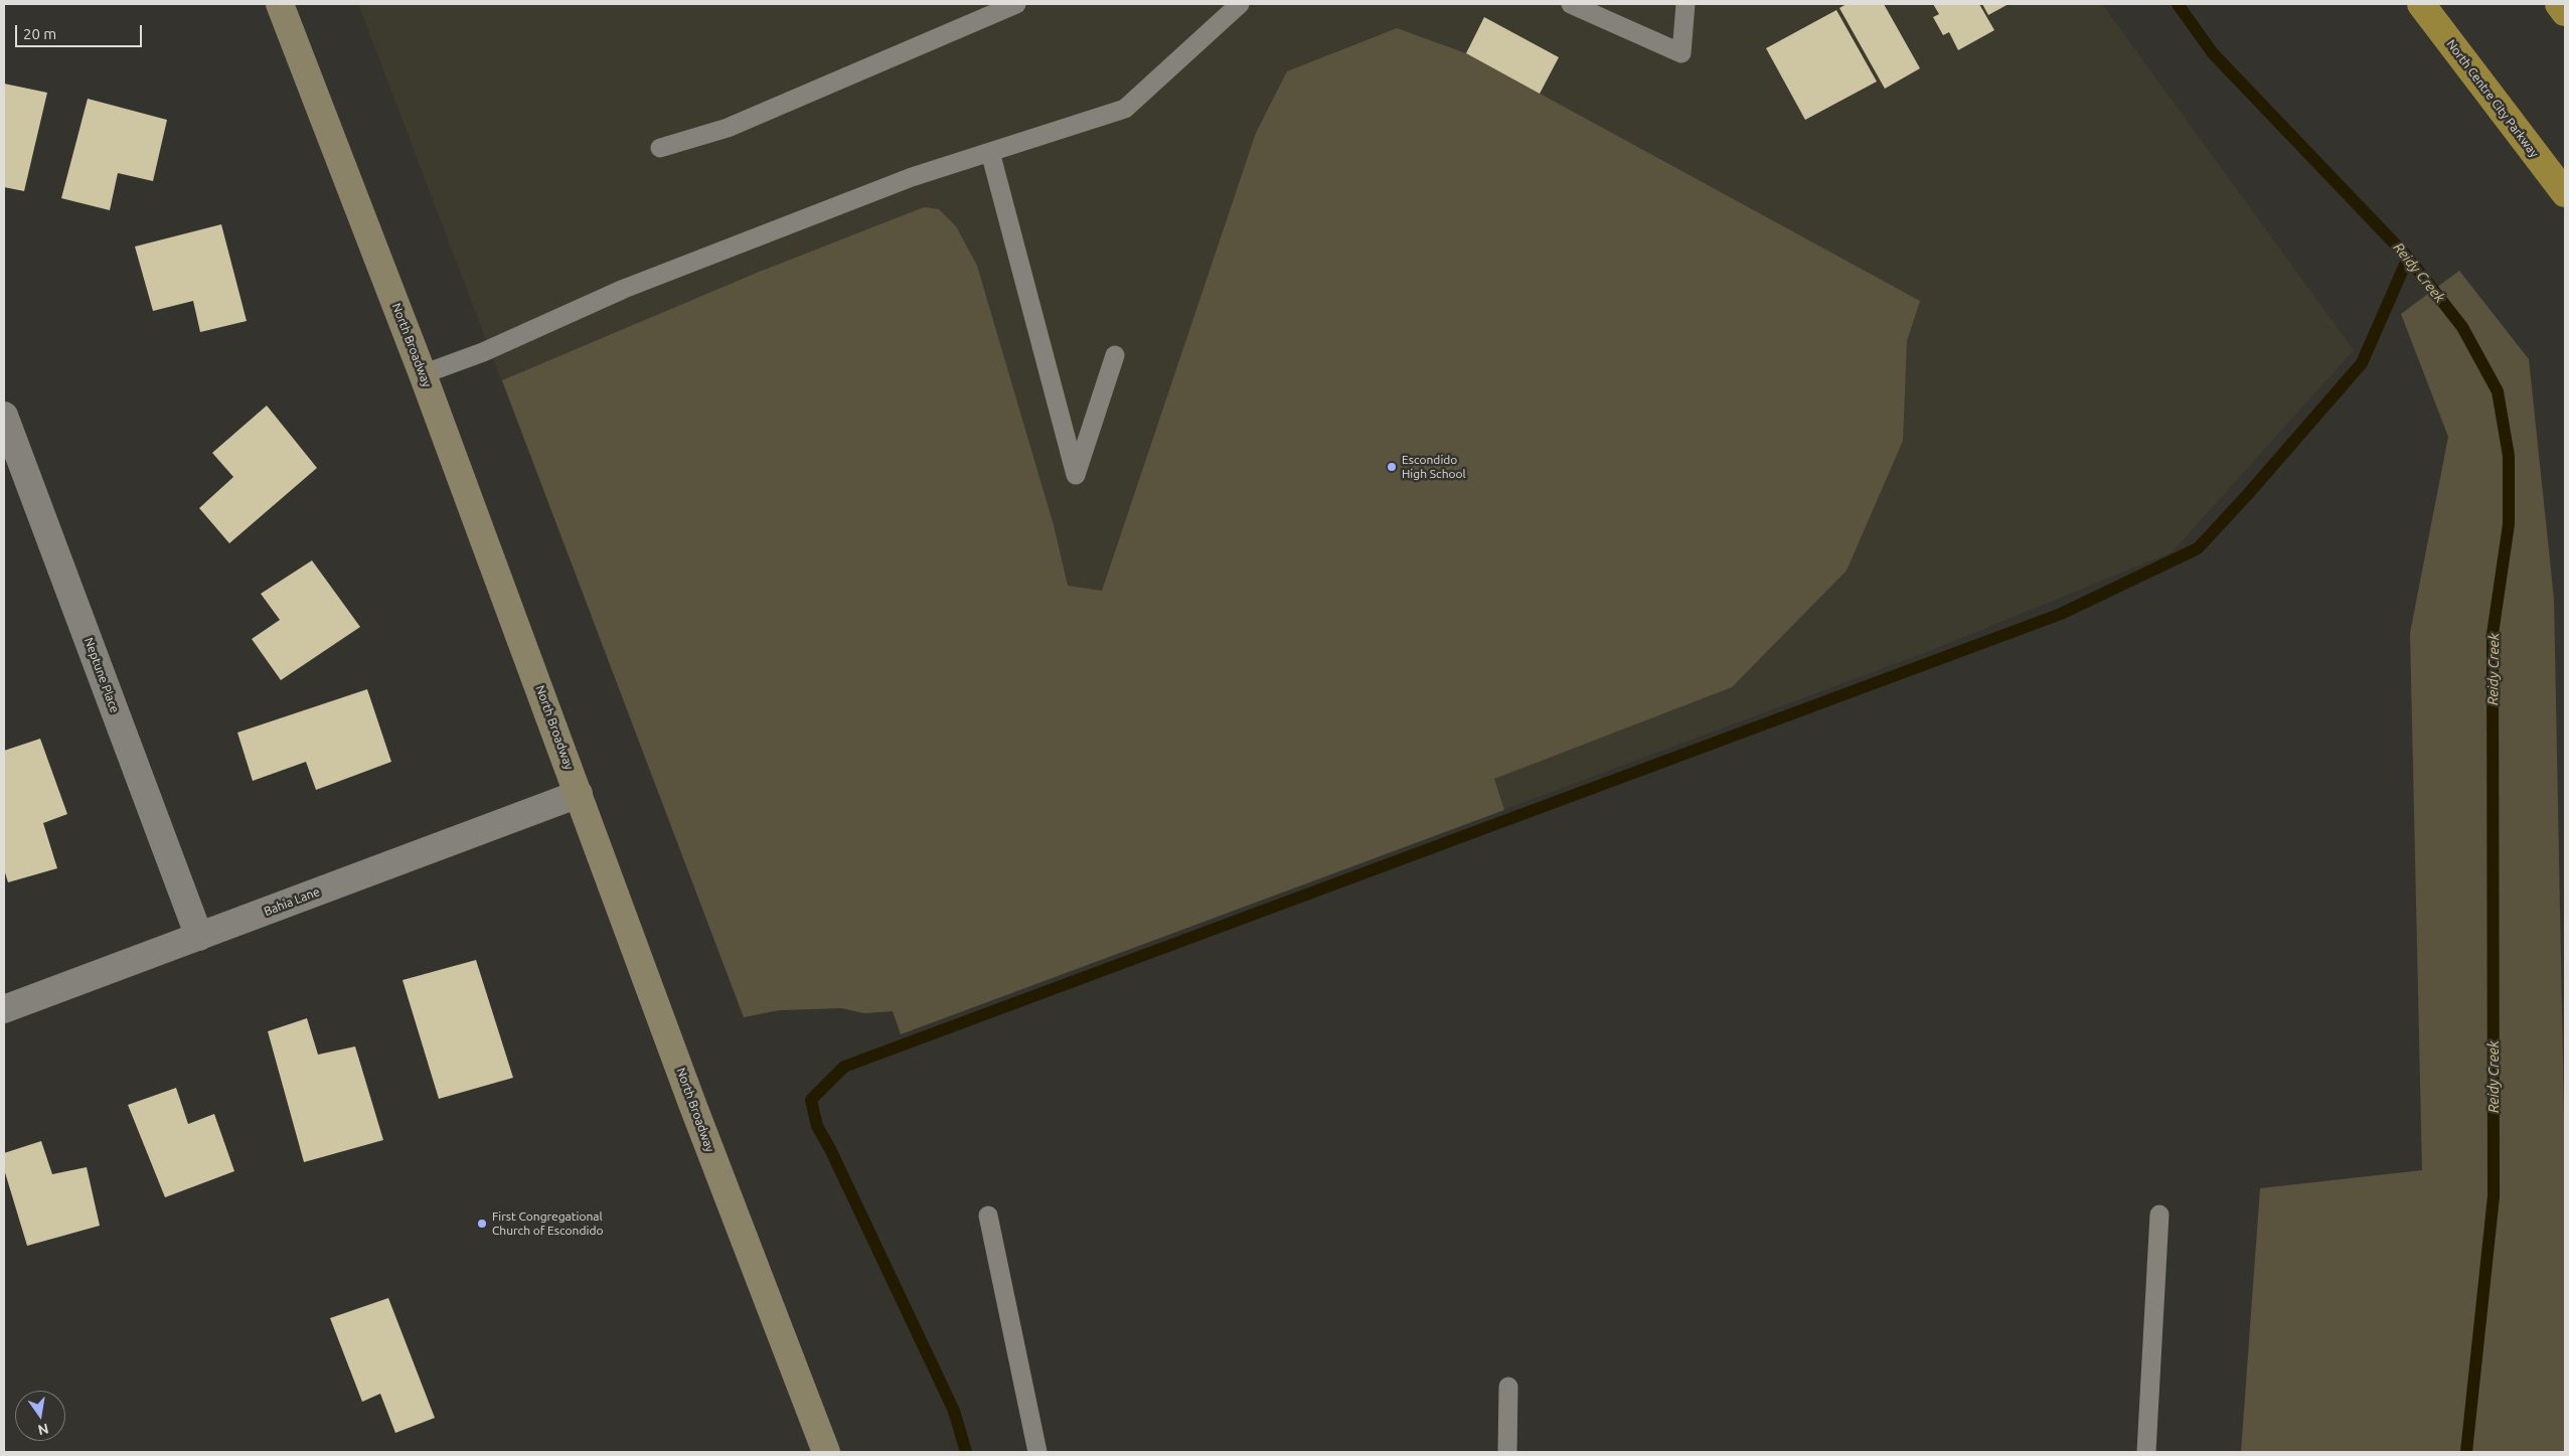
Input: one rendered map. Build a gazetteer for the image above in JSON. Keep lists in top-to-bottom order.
{
  "streets": {
    "highway": ["North Centre City Parkway"],
    "main road": ["North Broadway"],
    "street": ["Neptune Place", "Bahia Lane"]
  },
  "crossings": [
    ["North Broadway", "Bahia Lane"],
    ["Neptune Place", "Bahia Lane"]
  ],
  "water": ["Reidy Creek"],
  "places": ["Escondido High School", "First Congregational Church of Escondido"],
  "scale_bar": "20 m",
  "north": "bottom"
}
